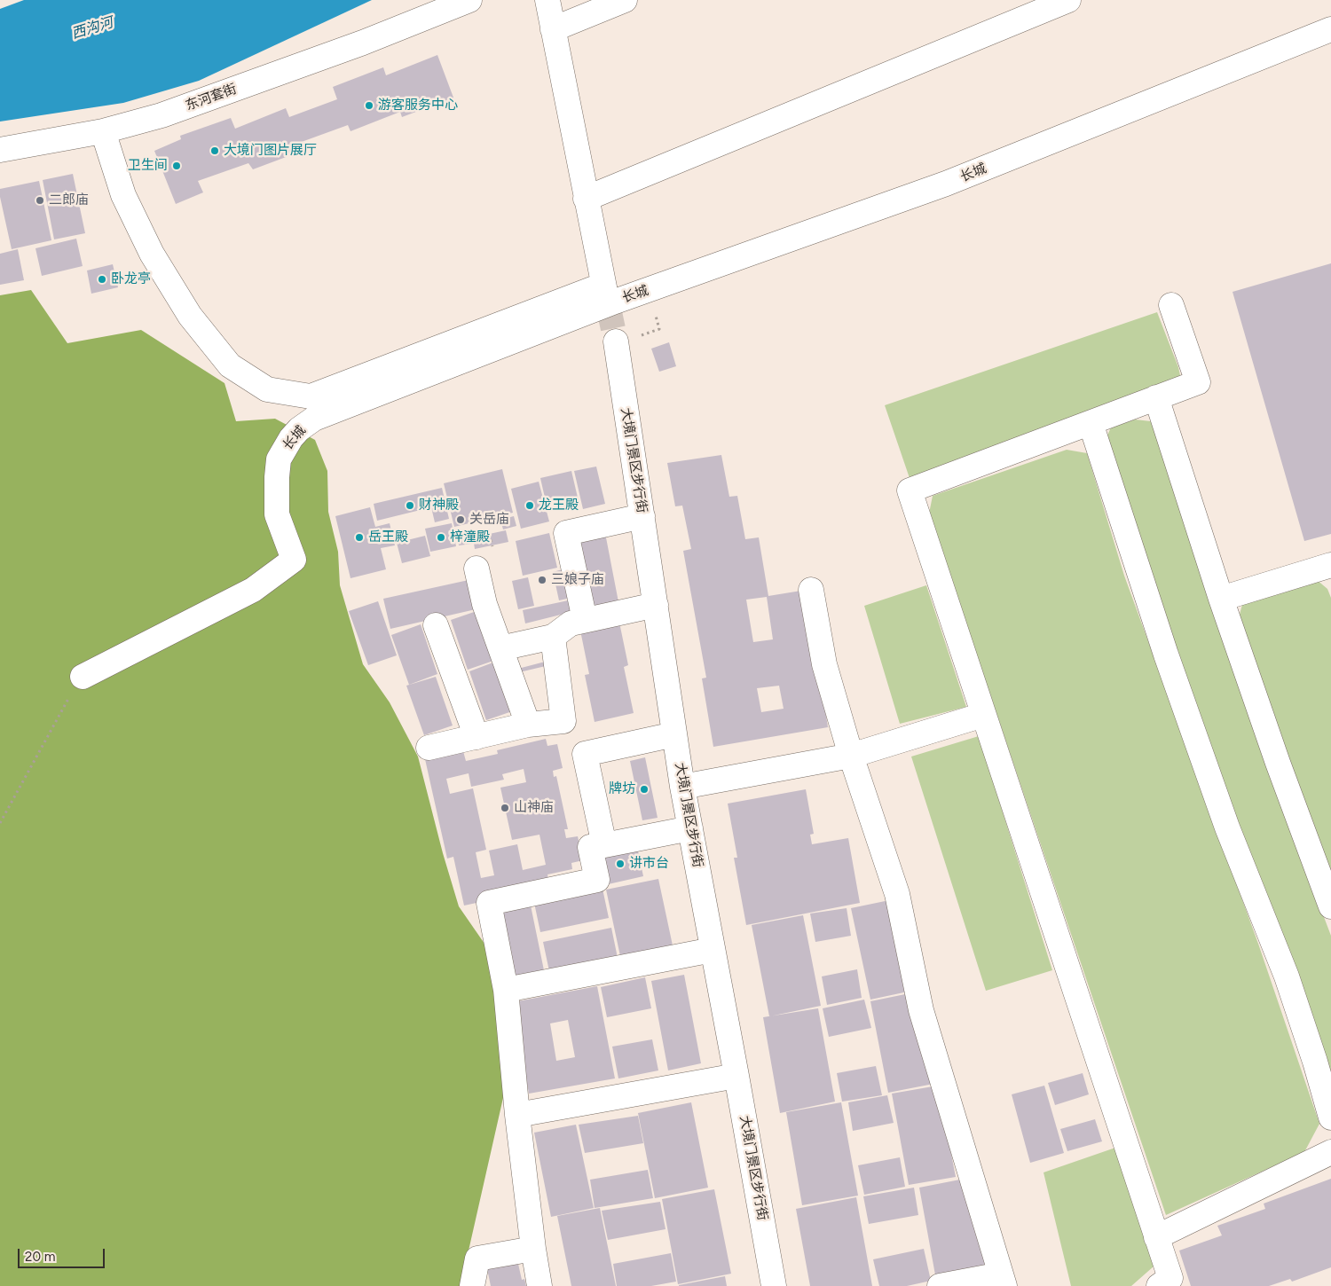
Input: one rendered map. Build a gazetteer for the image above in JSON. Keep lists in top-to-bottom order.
{
  "streets": {
    "street": ["东河套街", "长城", "大境门景区步行街"]
  },
  "water": ["西沟河"],
  "places": [
    "游客服务中心",
    "大境门图片展厅",
    "卫生间",
    "二郎庙",
    "卧龙亭",
    "财神殿",
    "龙王殿",
    "关岳庙",
    "岳王殿",
    "梓潼殿",
    "三娘子庙",
    "牌坊",
    "山神庙",
    "讲市台"
  ],
  "scale_bar": "20 m"
}
